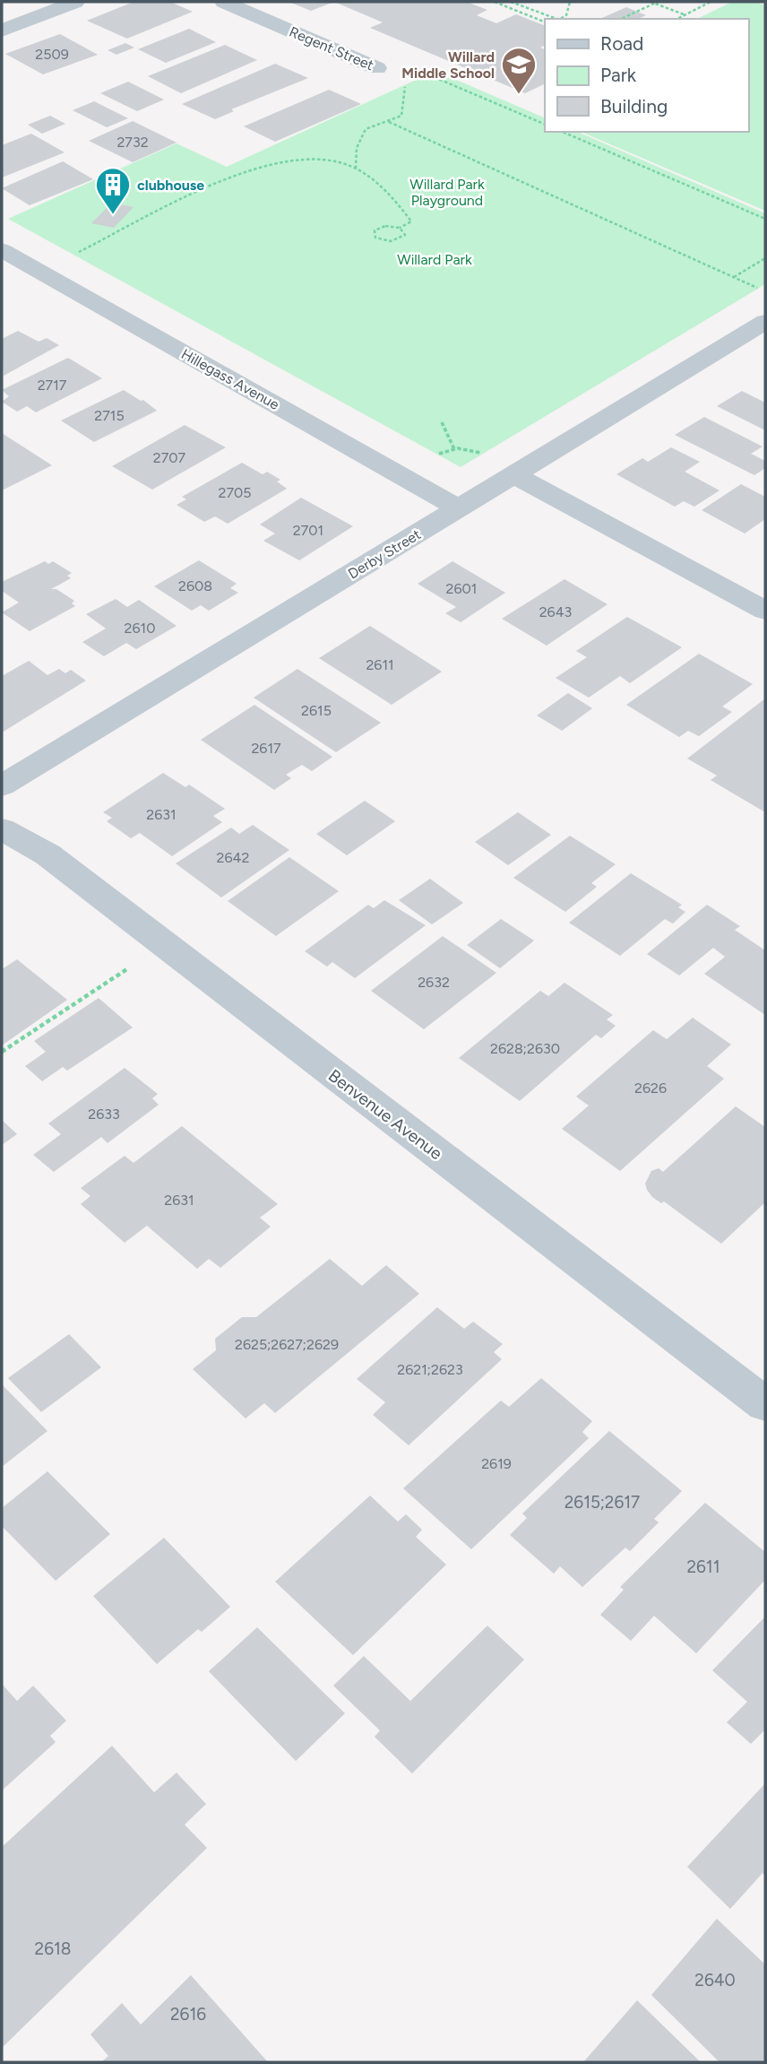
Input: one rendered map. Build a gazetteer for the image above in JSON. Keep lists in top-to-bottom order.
{
  "streets": {
    "street": [
      "Regent Street",
      "Hillegass Avenue",
      "Derby Street",
      "Benvenue Avenue"
    ]
  },
  "crossings": [
    ["Hillegass Avenue", "Derby Street"]
  ],
  "parks": ["Willard Park Playground", "Willard Park"],
  "places": {
    "school or university": ["Willard Middle School"],
    "building": ["clubhouse"]
  },
  "house_numbers": [
    "2509",
    "2732",
    "2717",
    "2715",
    "2707",
    "2705",
    "2701",
    "2608",
    "2601",
    "2643",
    "2610",
    "2611",
    "2615",
    "2617",
    "2631",
    "2642",
    "2632",
    "2628;2630",
    "2626",
    "2633",
    "2631",
    "2625;2627;2629",
    "2621;2623",
    "2619",
    "2615;2617",
    "2611",
    "2618",
    "2640",
    "2616"
  ],
  "legend": ["Road", "Park", "Building"]
}
